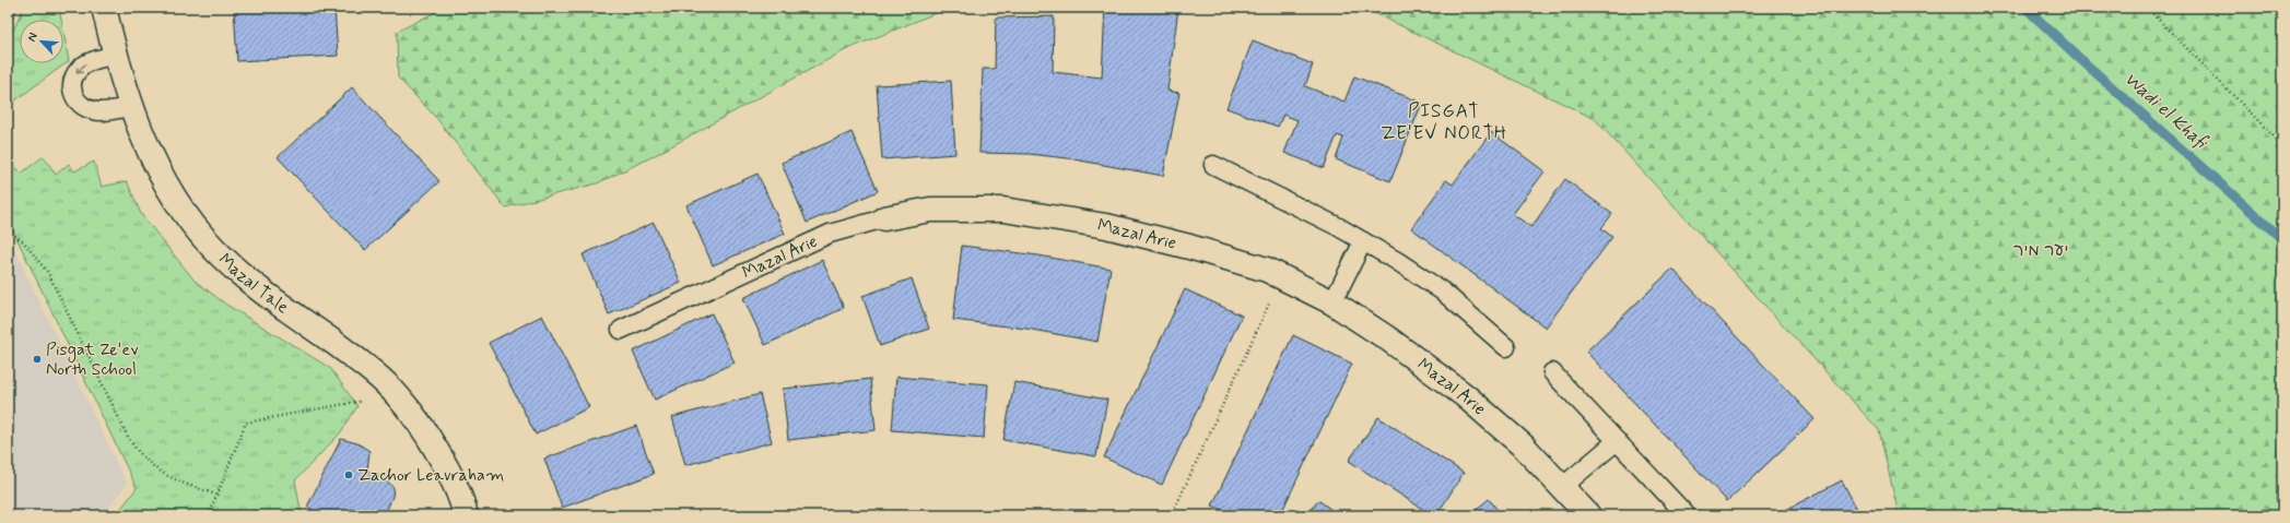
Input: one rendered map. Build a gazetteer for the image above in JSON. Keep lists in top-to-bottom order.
{
  "streets": {
    "street": ["Mazal Arie", "Mazal Tale"]
  },
  "districts": ["PISGAT ZE'EV NORTH"],
  "water": ["Wadi el Khafi"],
  "parks": ["יער מיר"],
  "places": ["Pisgat Ze'ev North School", "Zachor Leavraham"],
  "north": "top left"
}
